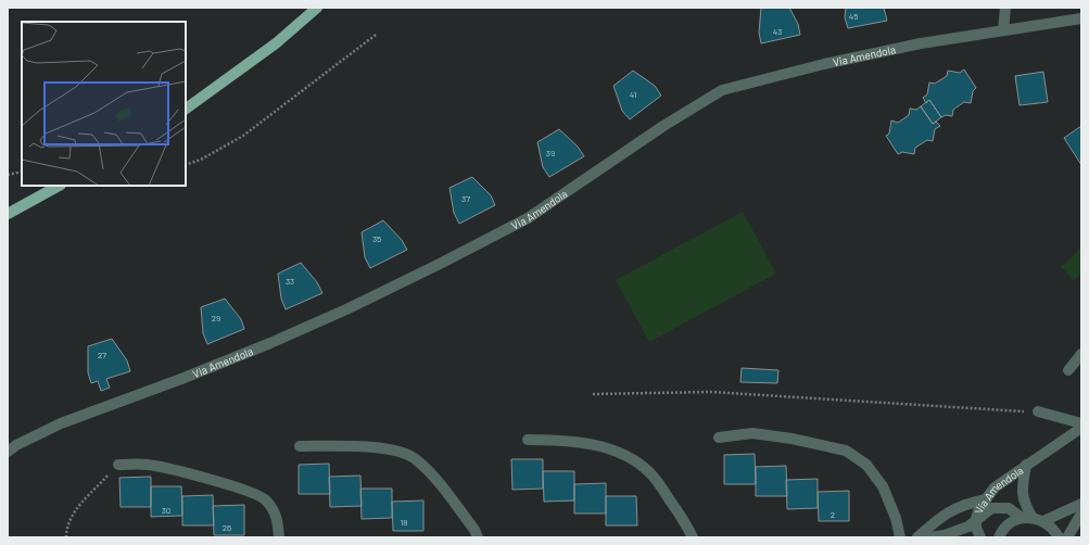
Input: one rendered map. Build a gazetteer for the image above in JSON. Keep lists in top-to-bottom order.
{
  "streets": {
    "street": ["Via Amendola"]
  },
  "house_numbers": [
    "45",
    "43",
    "41",
    "39",
    "37",
    "35",
    "33",
    "29",
    "27",
    "30",
    "2",
    "18",
    "26"
  ]
}
